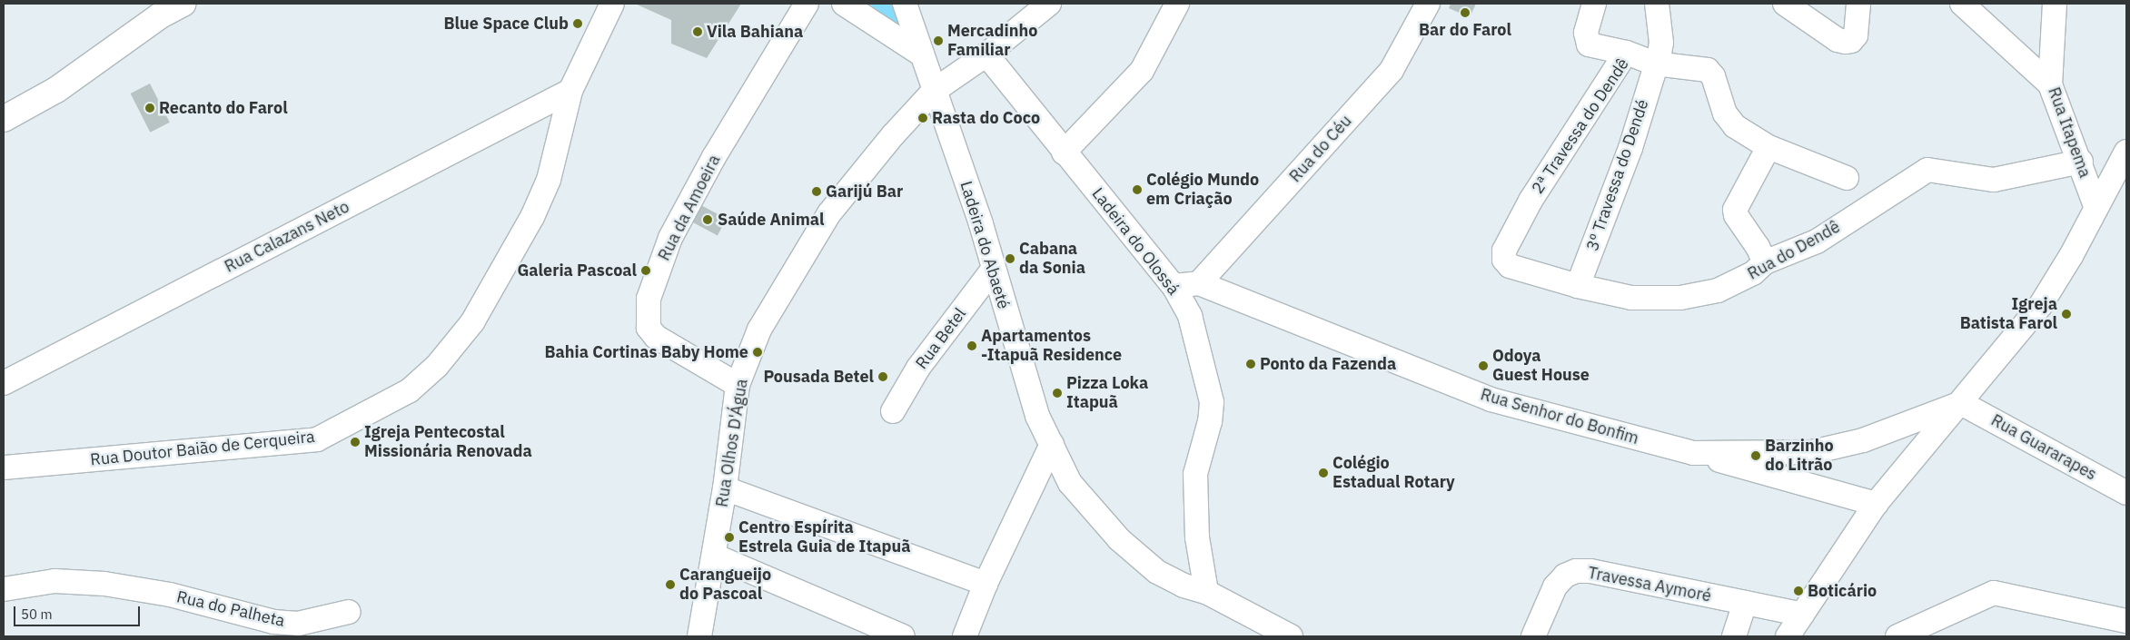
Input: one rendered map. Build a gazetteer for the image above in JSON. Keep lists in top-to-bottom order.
{
  "streets": {
    "street": [
      "2ª Travessa do Dendê",
      "Rua Itapema",
      "Rua do Céu",
      "3º Travessa do Dendé",
      "Rua da Amoeira",
      "Rua Calazans Neto",
      "Ladeira do Olossá",
      "Ladeira do Abaeté",
      "Rua do Dendê",
      "Rua Betel",
      "Rua Senhor do Bonfim",
      "Rua Olhos D'Água",
      "Rua Guararapes",
      "Rua Doutor Baião de Cerqueira",
      "Travessa Aymoré",
      "Rua do Palheta"
    ]
  },
  "crossings": [
    ["2ª Travessa do Dendê", "3º Travessa do Dendé"],
    ["2ª Travessa do Dendê", "Rua do Dendê"],
    ["Rua Itapema", "Rua do Dendê"],
    ["Rua do Céu", "Rua Senhor do Bonfim"],
    ["3º Travessa do Dendé", "Rua do Dendê"],
    ["Rua da Amoeira", "Rua Olhos D'Água"],
    ["Rua Calazans Neto", "Rua Doutor Baião de Cerqueira"],
    ["Ladeira do Olossá", "Ladeira do Abaeté"],
    ["Ladeira do Olossá", "Rua Senhor do Bonfim"],
    ["Ladeira do Olossá", "Rua Olhos D'Água"],
    ["Ladeira do Abaeté", "Rua Betel"],
    ["Ladeira do Abaeté", "Rua Olhos D'Água"],
    ["Rua Senhor do Bonfim", "Rua Guararapes"]
  ],
  "places": [
    "Bar do Farol",
    "Blue Space Club",
    "Vila Bahiana",
    "Mercadinho Familiar",
    "Recanto do Farol",
    "Rasta do Coco",
    "Colégio Mundo em Criação",
    "Garijú Bar",
    "Saúde Animal",
    "Cabana da Sonia",
    "Galeria Pascoal",
    "Igreja Batista Farol",
    "Apartamentos -Itapuã Residence",
    "Bahia Cortinas Baby Home",
    "Ponto da Fazenda",
    "Odoya Guest House",
    "Pousada Betel",
    "Pizza Loka Itapuã",
    "Igreja Pentecostal Missionária Renovada",
    "Barzinho do Litrão",
    "Colégio Estadual Rotary",
    "Centro Espírita Estrela Guia de Itapuã",
    "Carangueijo do Pascoal",
    "Boticário"
  ],
  "scale_bar": "50 m"
}
